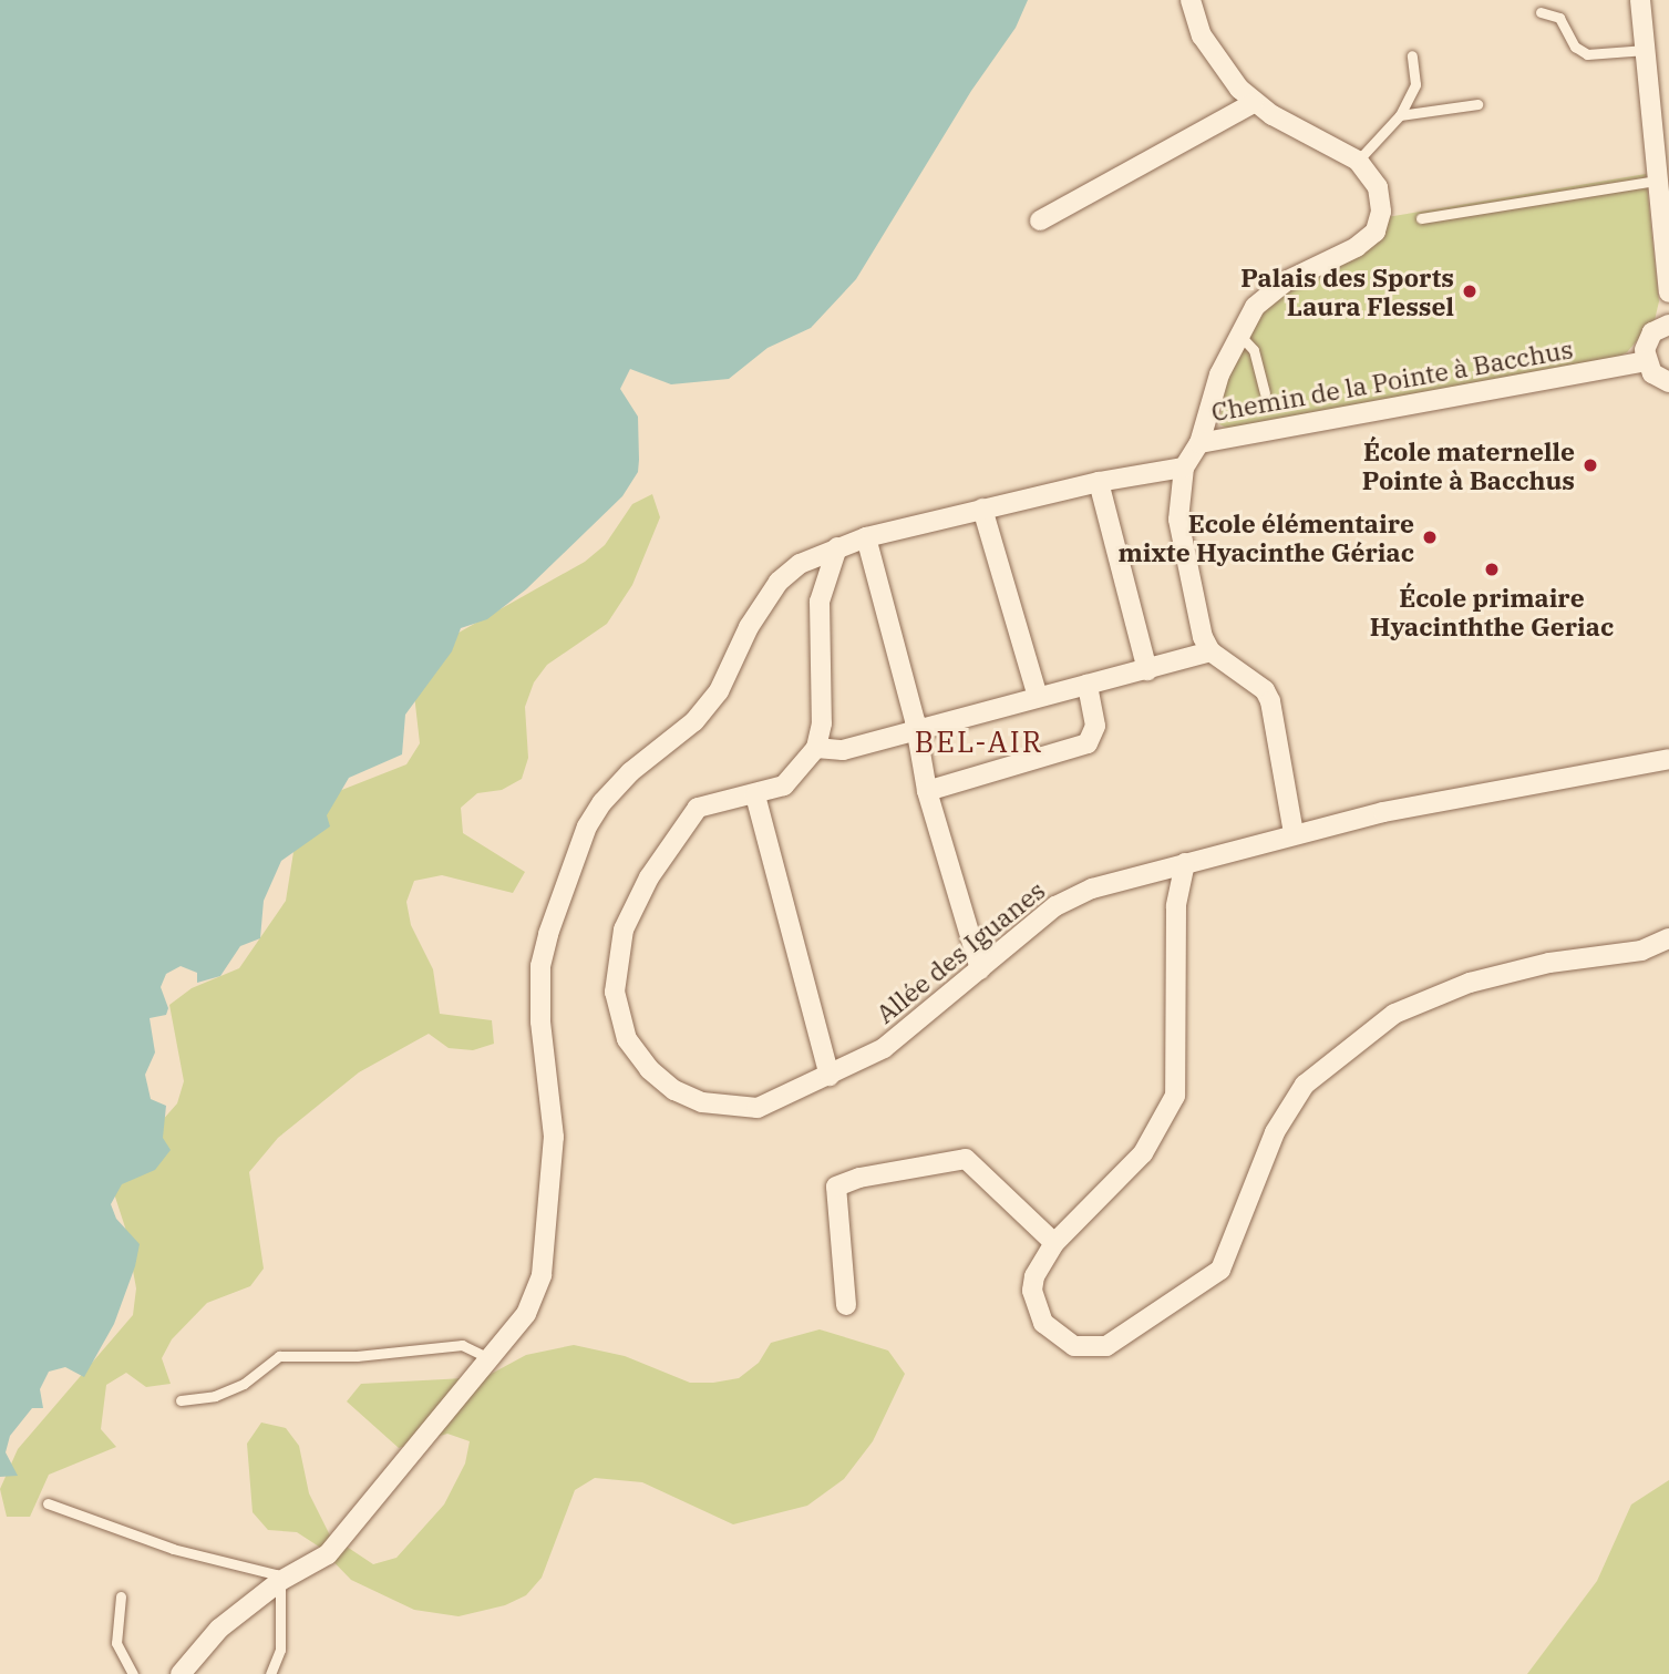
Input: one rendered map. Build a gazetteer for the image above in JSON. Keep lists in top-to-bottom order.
{
  "streets": {
    "street": ["Chemin de la Pointe à Bacchus", "Allée des Iguanes"]
  },
  "districts": ["BEL-AIR"],
  "places": [
    "Palais des Sports Laura Flessel",
    "École maternelle Pointe à Bacchus",
    "Ecole élémentaire mixte Hyacinthe Gériac",
    "École primaire Hyacinththe Geriac"
  ]
}
